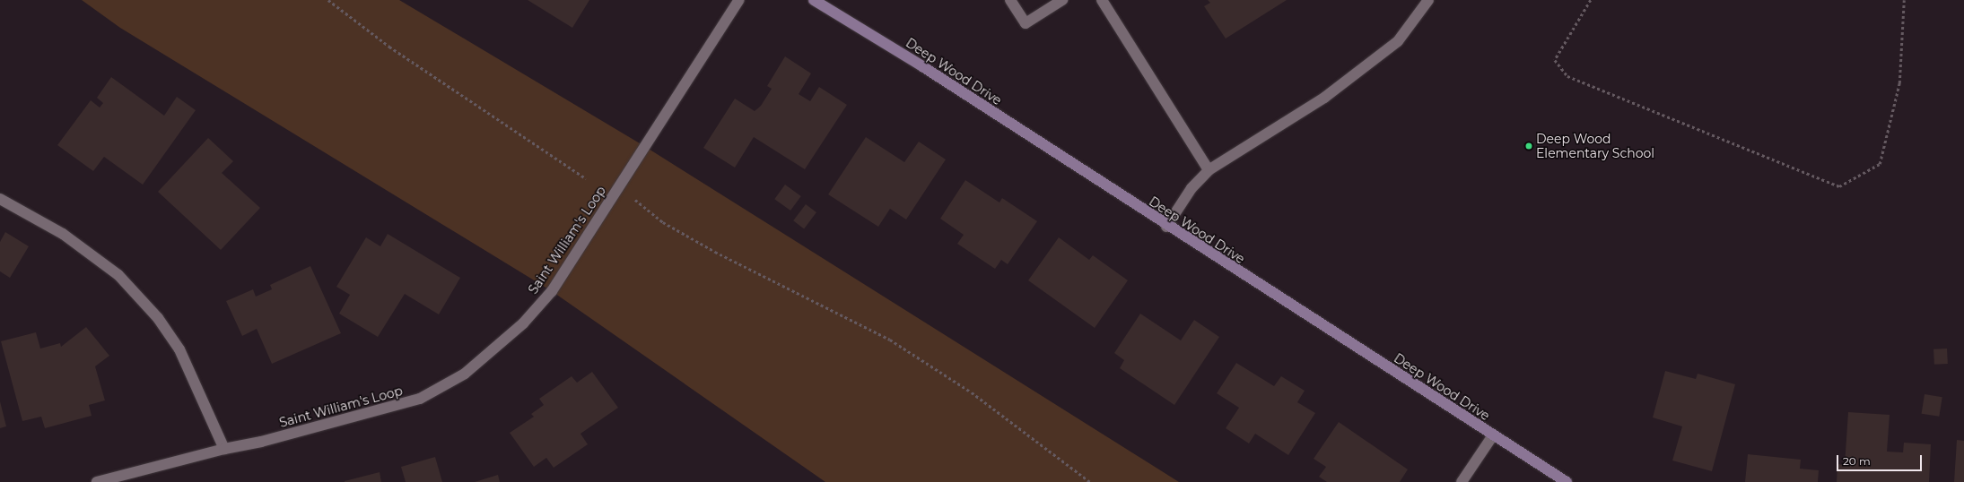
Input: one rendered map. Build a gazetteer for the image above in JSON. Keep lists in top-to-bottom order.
{
  "streets": {
    "street": ["Deep Wood Drive", "Saint William's Loop"]
  },
  "places": ["Deep Wood Elementary School"],
  "scale_bar": "20 m"
}
